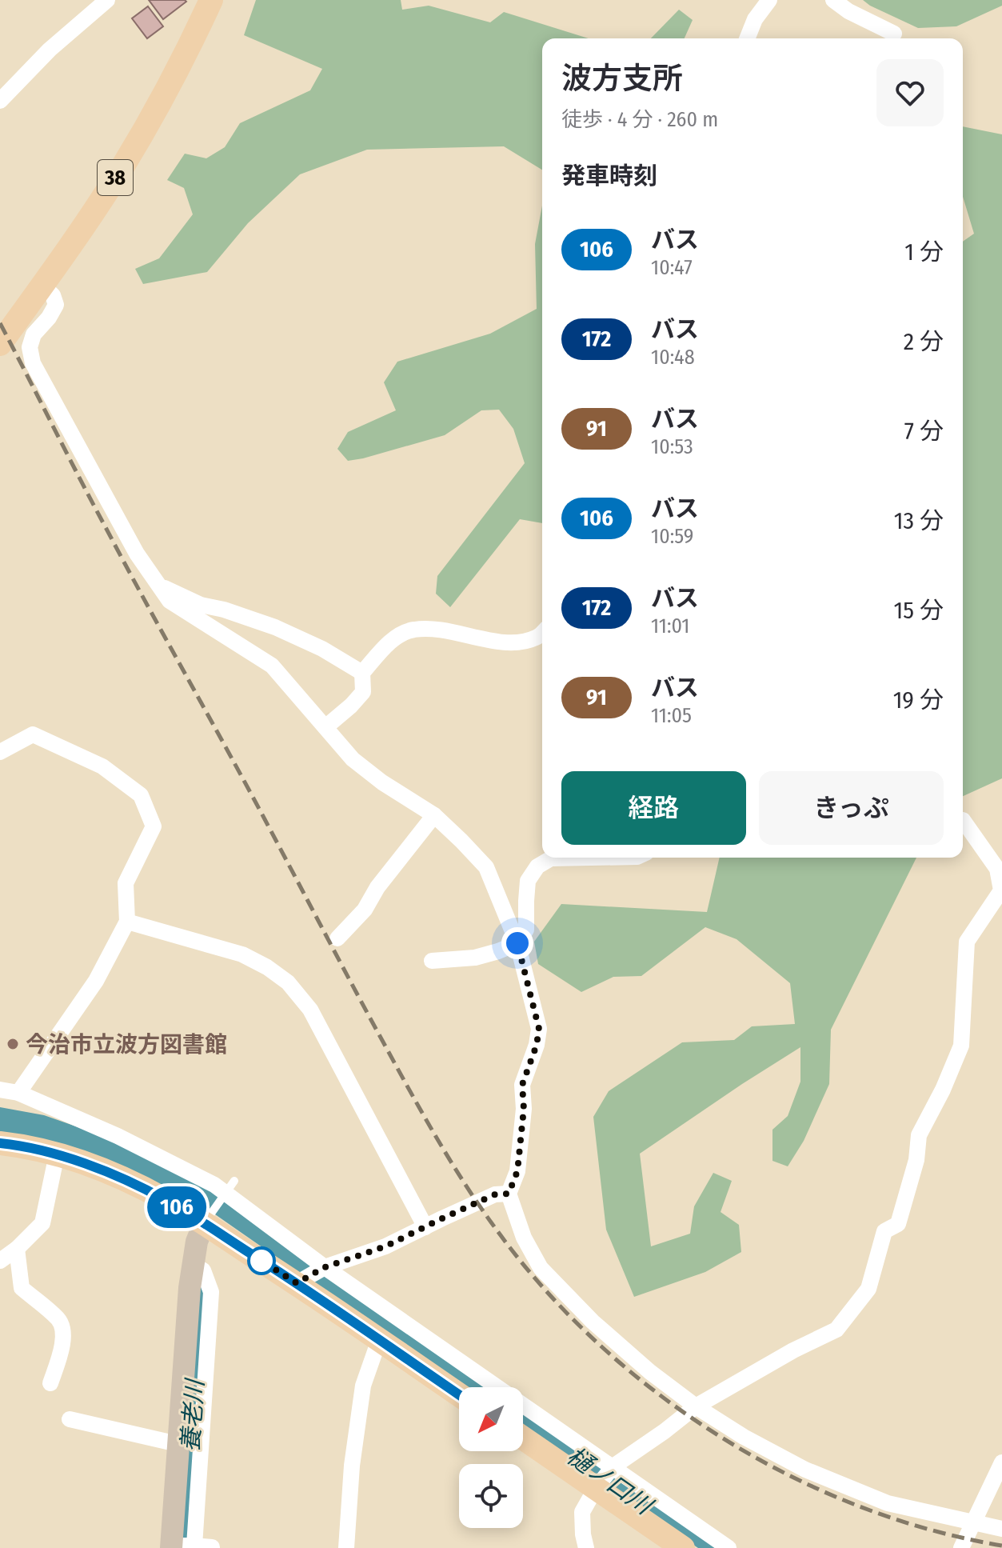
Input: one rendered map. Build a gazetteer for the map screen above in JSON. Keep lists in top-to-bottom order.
{
  "streets": {
    "main road": ["38"]
  },
  "water": ["養老川", "樋ノ口川"],
  "places": ["今治市立波方図書館"],
  "lines": ["bus line 106"],
  "north": "bottom left",
  "page": {
    "on_map": "106",
    "heading": [
      ["波方支所", "徒歩 · 4 分 · 260 m"],
      "発車時刻"
    ],
    "list": [
      {
        "mark": "106",
        "name": "バス",
        "note": "10:47",
        "value": "1 分"
      },
      {
        "mark": "172",
        "name": "バス",
        "note": "10:48",
        "value": "2 分"
      },
      {
        "mark": "91",
        "name": "バス",
        "note": "10:53",
        "value": "7 分"
      },
      {
        "mark": "106",
        "name": "バス",
        "note": "10:59",
        "value": "13 分"
      },
      {
        "mark": "172",
        "name": "バス",
        "note": "11:01",
        "value": "15 分"
      },
      {
        "mark": "91",
        "name": "バス",
        "note": "11:05",
        "value": "19 分"
      }
    ],
    "buttons": ["経路", "きっぷ"]
  }
}
